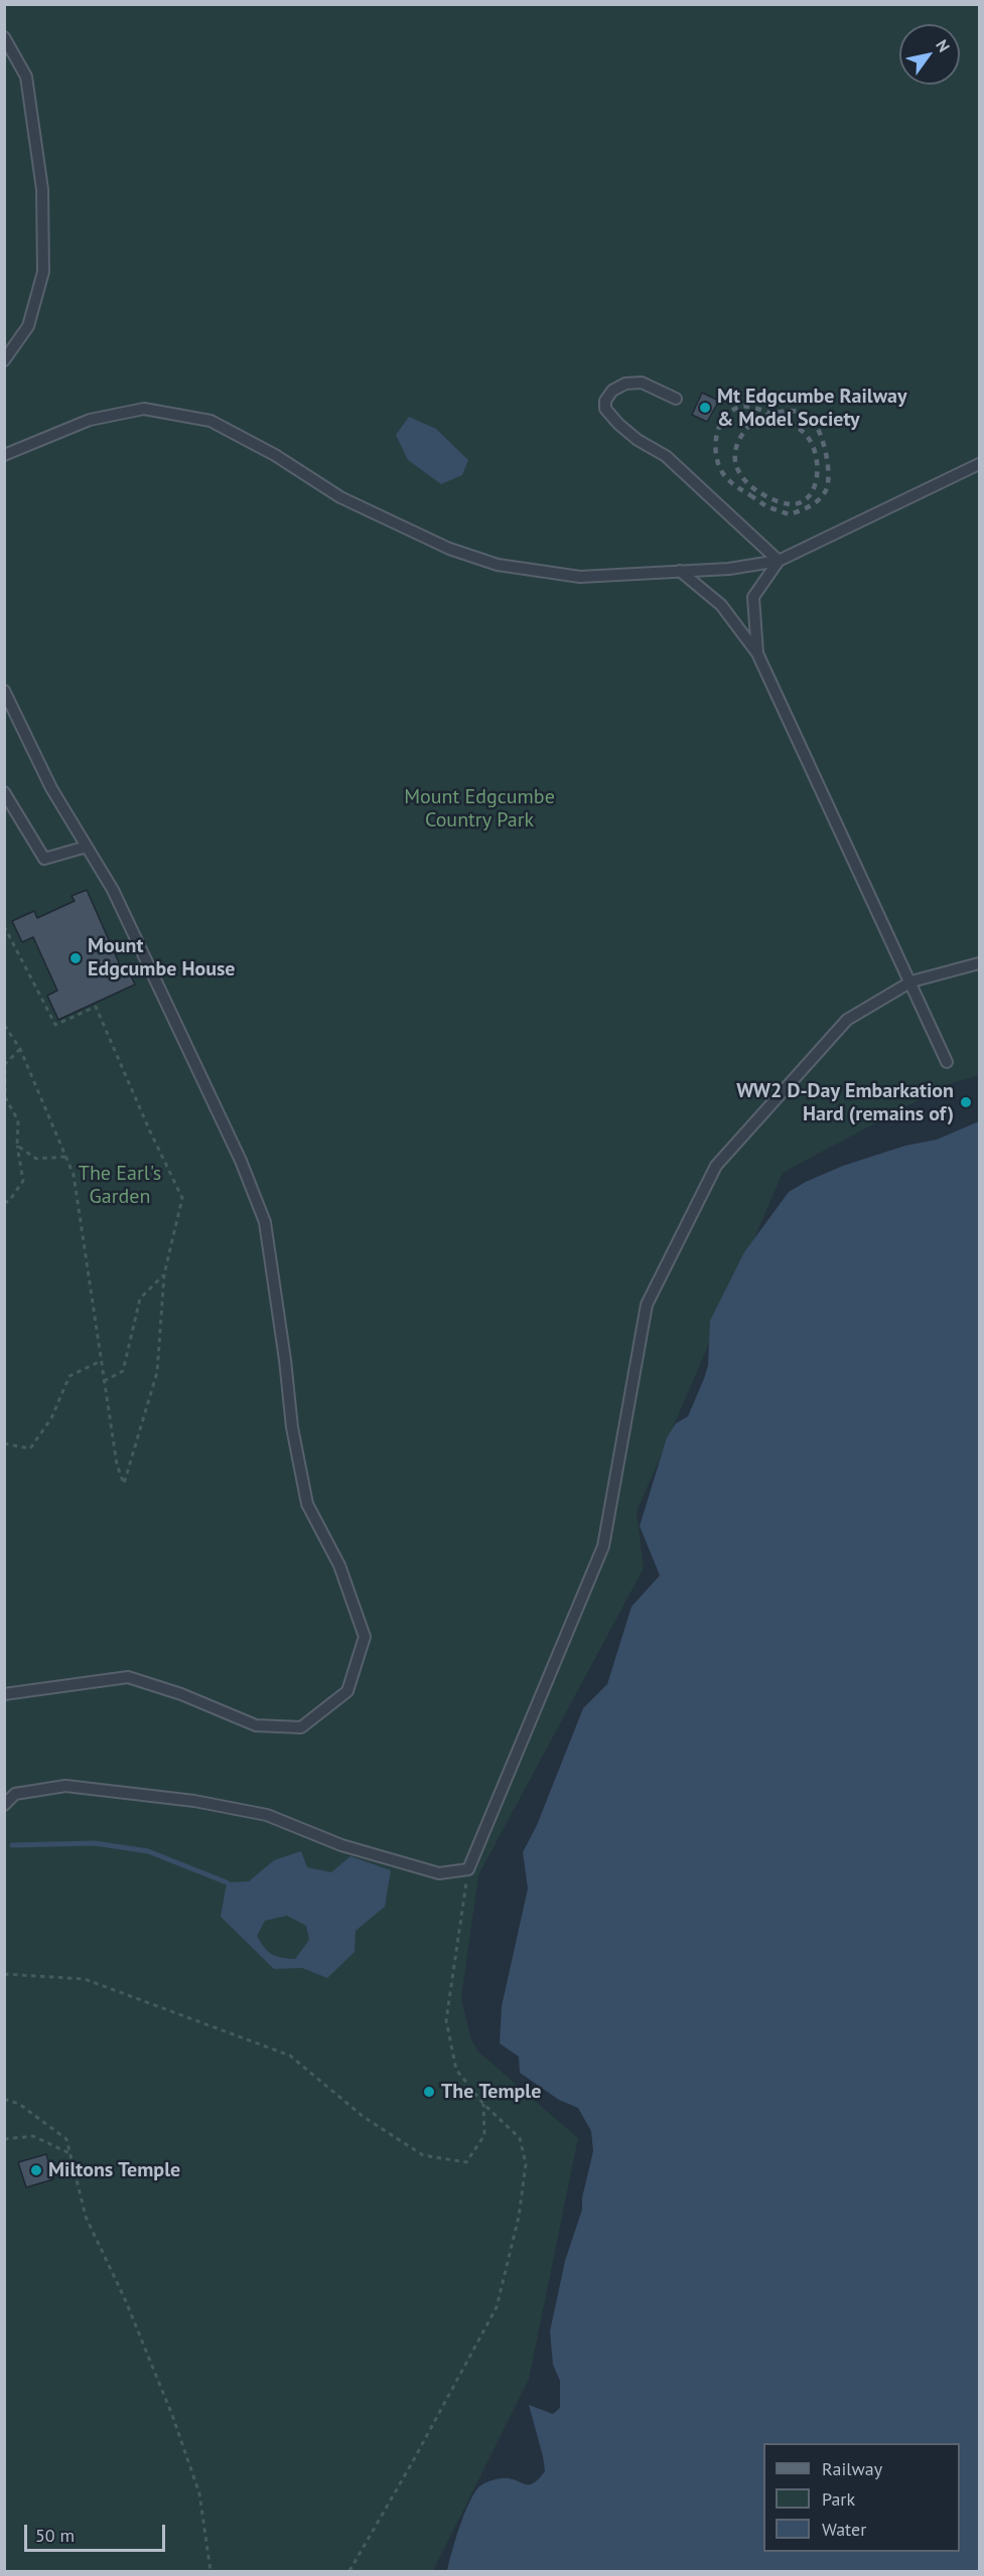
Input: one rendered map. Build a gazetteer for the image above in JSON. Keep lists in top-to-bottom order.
{
  "parks": ["Mount Edgcumbe Country Park", "The Earl's Garden"],
  "places": [
    "Mt Edgcumbe Railway & Model Society",
    "Mount Edgcumbe House",
    "WW2 D-Day Embarkation Hard (remains of)",
    "The Temple",
    "Miltons Temple"
  ],
  "legend": ["Railway", "Park", "Water"],
  "scale_bar": "50 m",
  "north": "top right"
}
